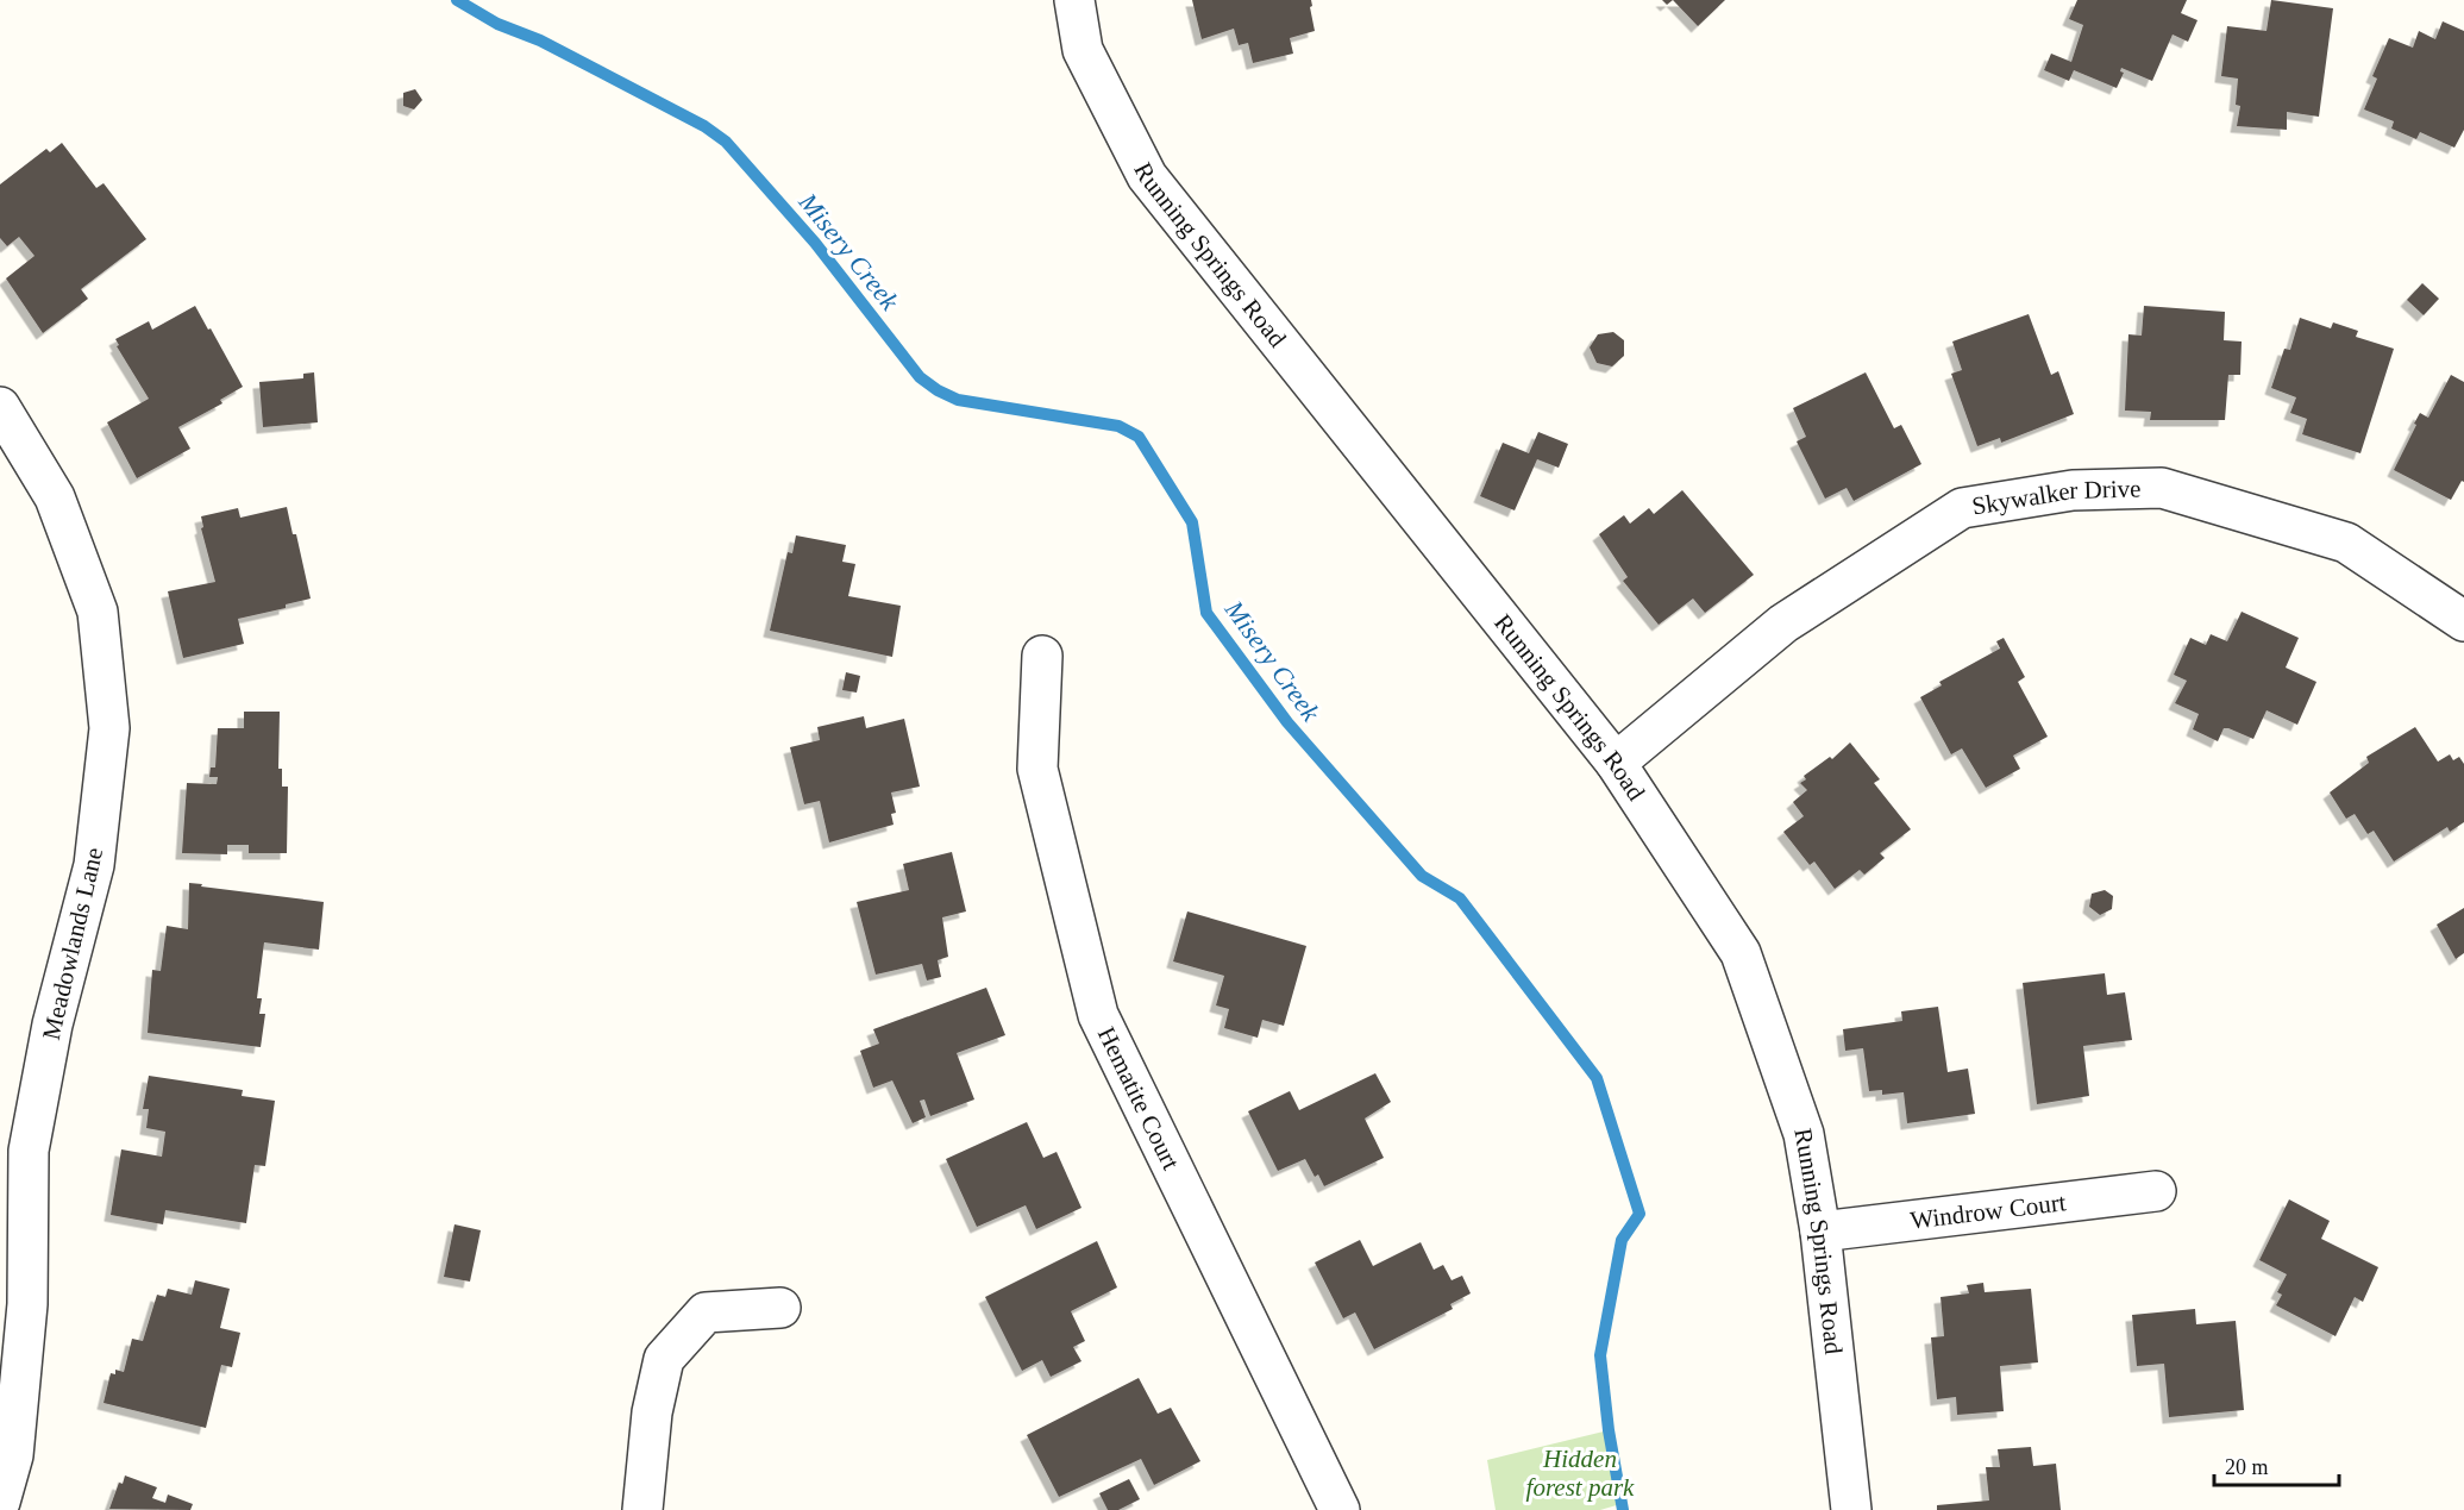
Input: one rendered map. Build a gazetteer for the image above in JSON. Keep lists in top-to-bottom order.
{
  "streets": {
    "street": [
      "Running Springs Road",
      "Skywalker Drive",
      "Meadowlands Lane",
      "Hematite Court",
      "Windrow Court"
    ]
  },
  "crossings": [
    ["Running Springs Road", "Skywalker Drive"],
    ["Running Springs Road", "Windrow Court"]
  ],
  "water": ["Misery Creek"],
  "parks": ["Hidden forest park"],
  "scale_bar": "20 m"
}
